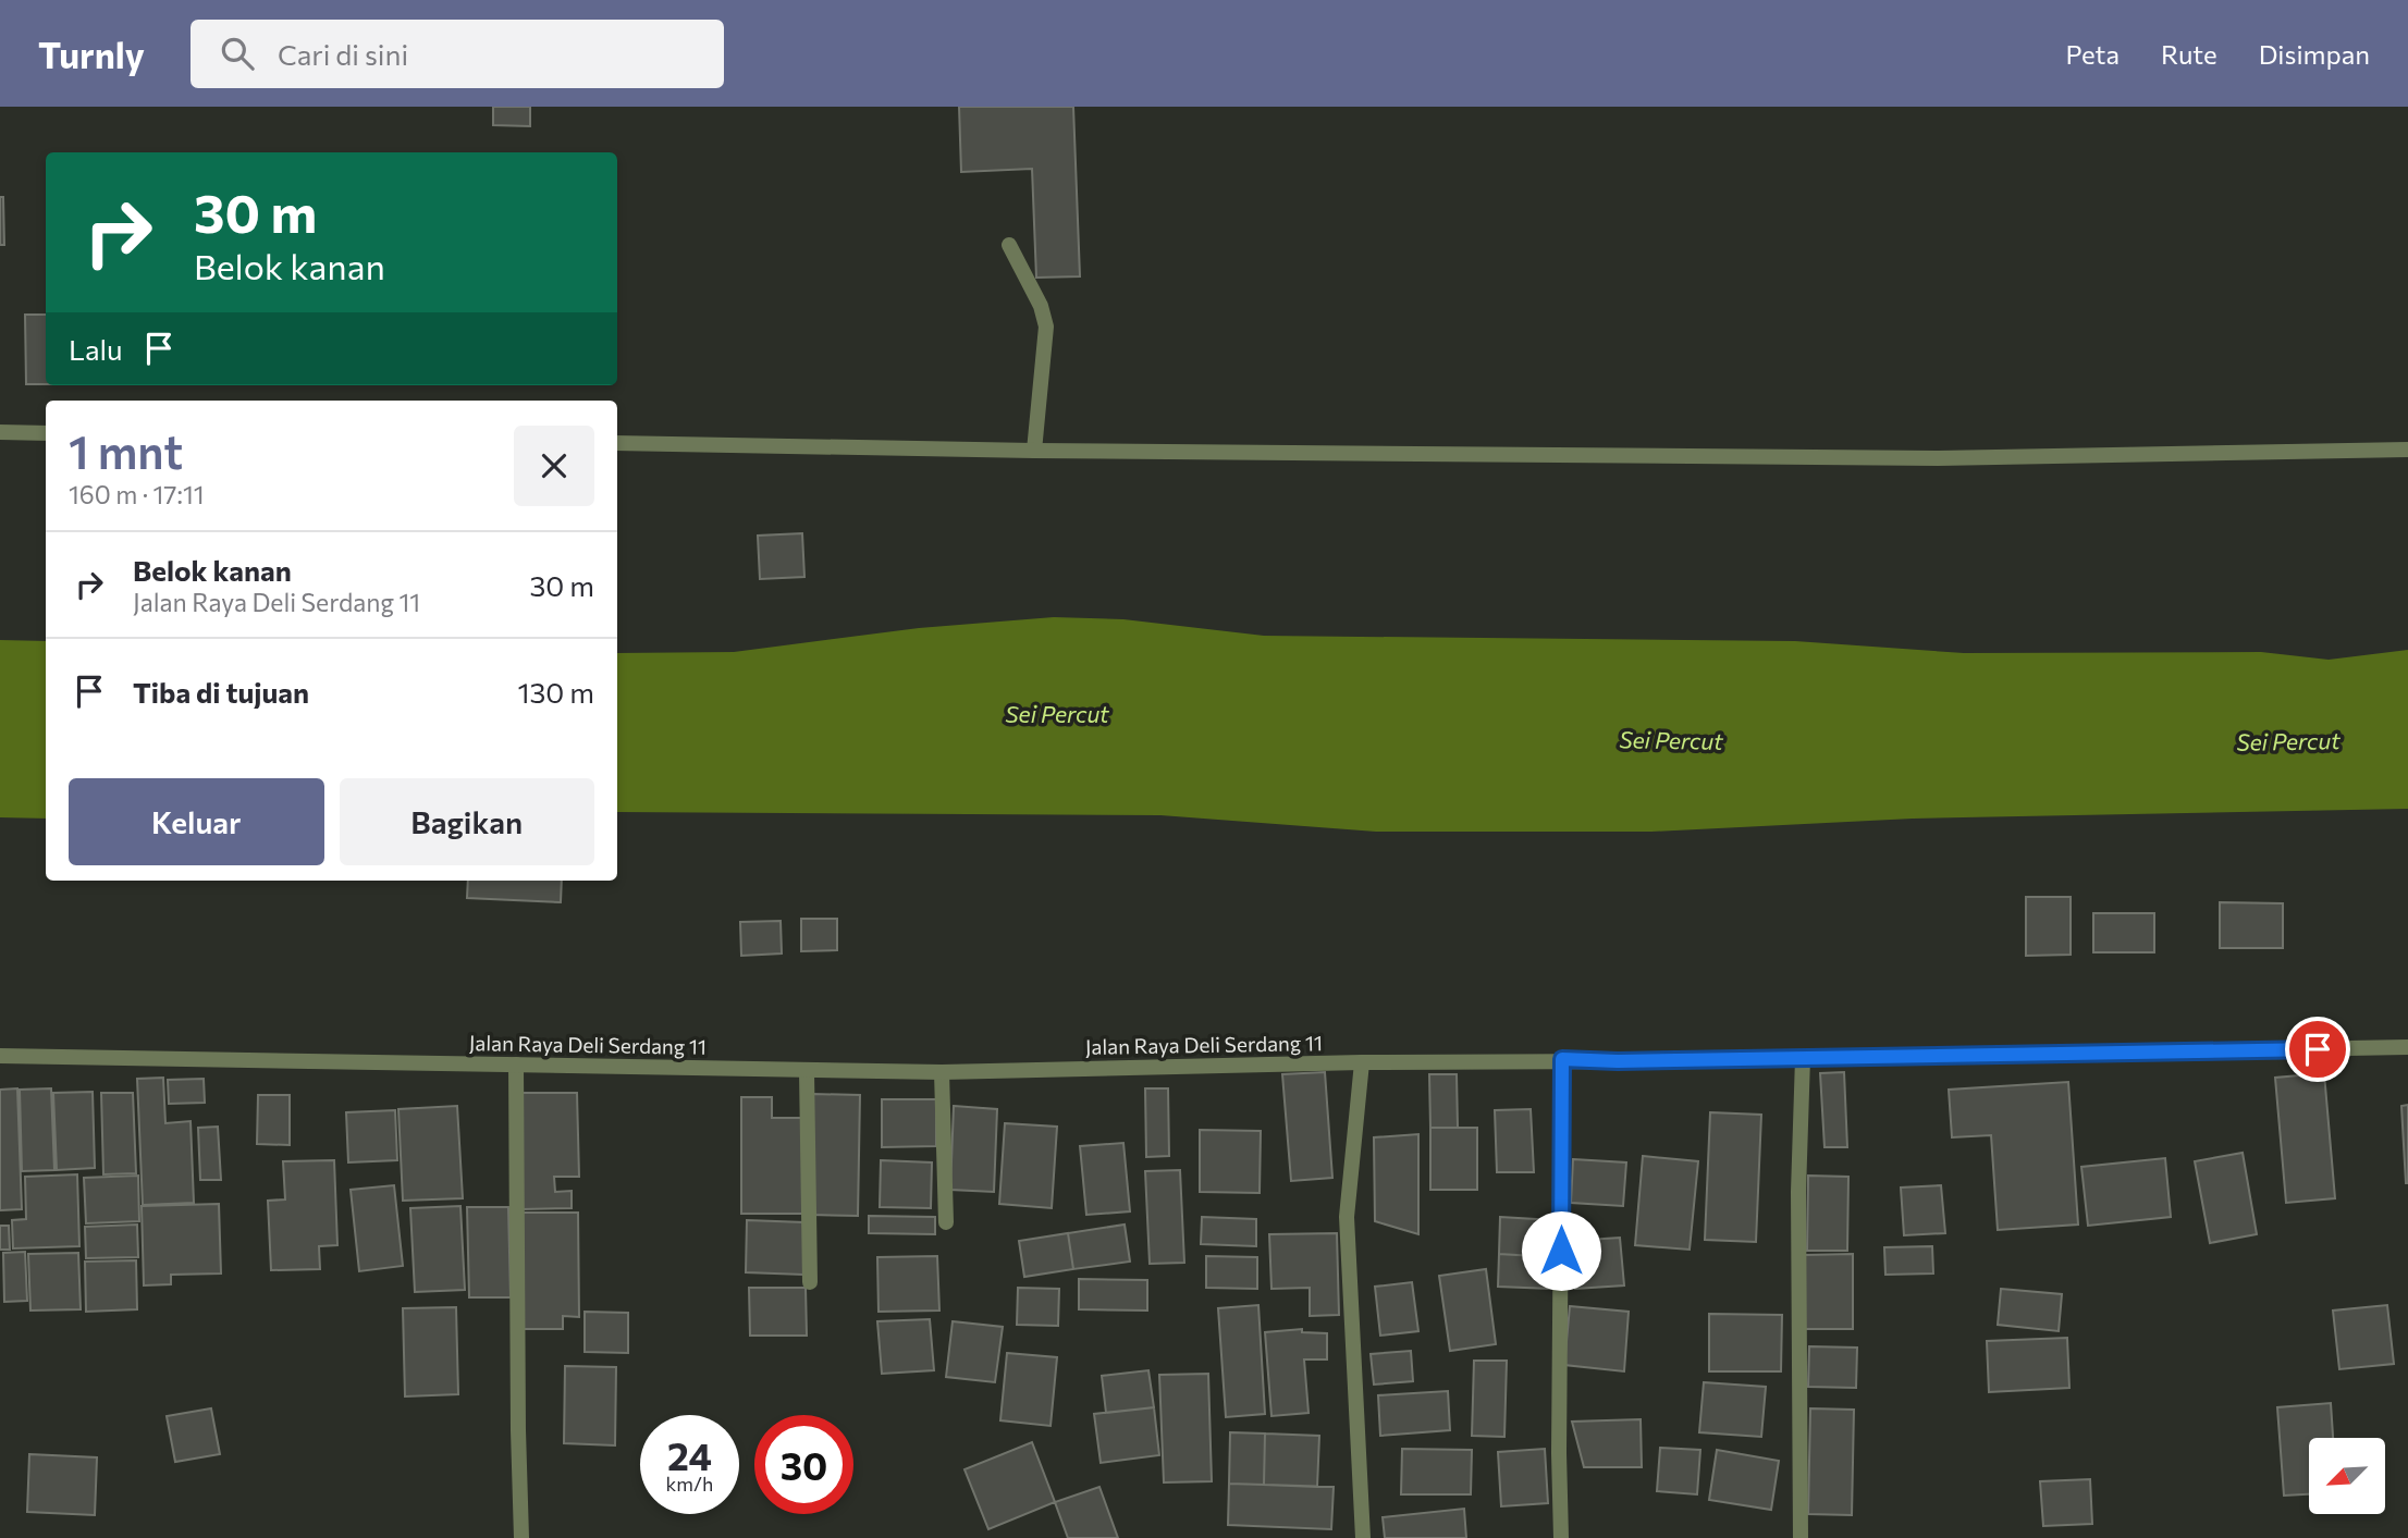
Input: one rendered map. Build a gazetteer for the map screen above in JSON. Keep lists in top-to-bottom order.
{
  "streets": {
    "street": ["Jalan Raya Deli Serdang 11"]
  },
  "water": ["Sei Percut"],
  "north": "bottom left",
  "page": {
    "header": "Turnly",
    "search": "Cari di sini",
    "nav": ["Peta", "Rute", "Disimpan"],
    "turn": ["30 m", "Belok kanan"],
    "then": "Lalu",
    "heading": ["1 mnt", "160 m · 17:11"],
    "list": [
      {
        "name": "Belok kanan",
        "note": "Jalan Raya Deli Serdang 11",
        "value": "30 m"
      },
      {
        "name": "Tiba di tujuan",
        "value": "130 m"
      }
    ],
    "buttons": ["Keluar", "Bagikan"],
    "speed": "24 km/h",
    "limit": "30"
  }
}
